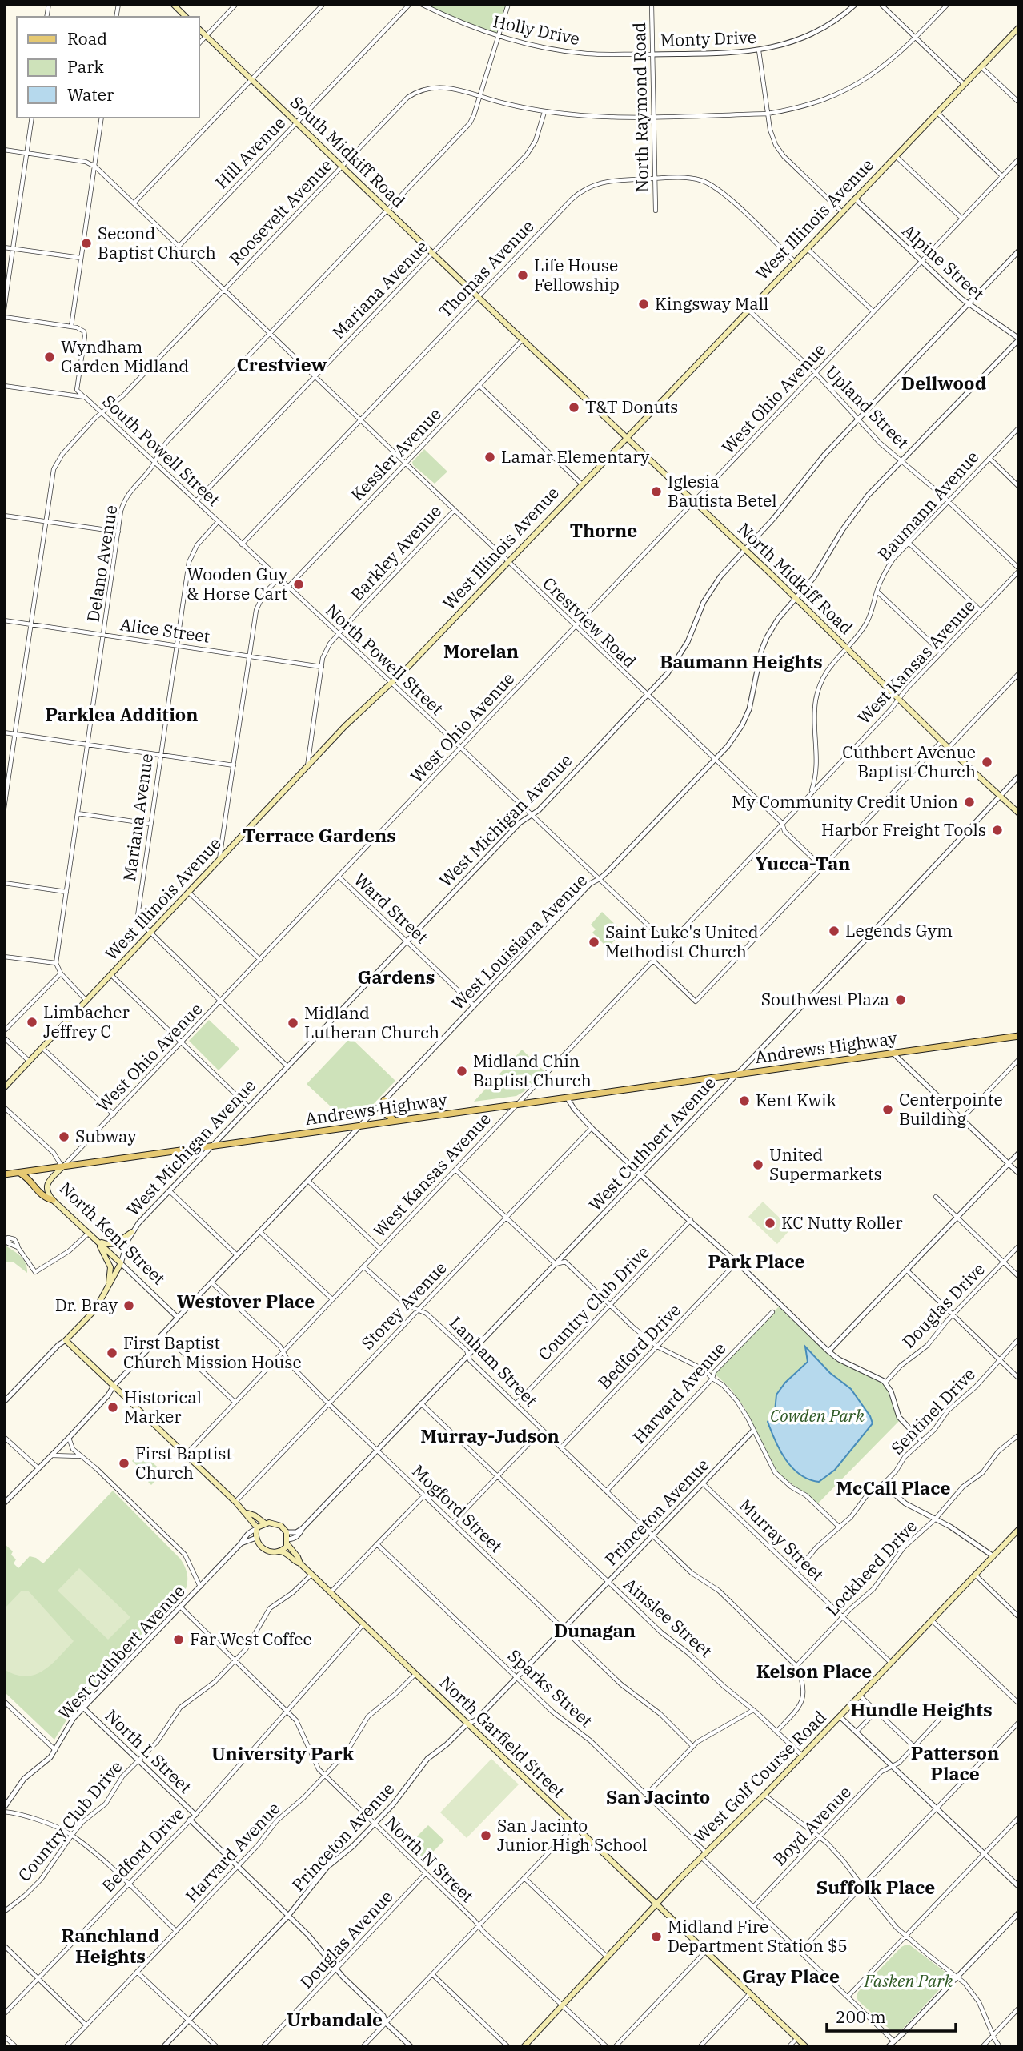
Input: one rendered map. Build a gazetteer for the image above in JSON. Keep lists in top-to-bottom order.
{
  "streets": {
    "main road": [
      "South Midkiff Road",
      "West Illinois Avenue",
      "North Midkiff Road",
      "West Michigan Avenue",
      "Andrews Highway",
      "North Kent Street",
      "North Garfield Street",
      "West Golf Course Road"
    ],
    "street": [
      "Holly Drive",
      "Monty Drive",
      "North Raymond Road",
      "Hill Avenue",
      "Roosevelt Avenue",
      "Alpine Street",
      "Thomas Avenue",
      "Mariana Avenue",
      "West Ohio Avenue",
      "Upland Street",
      "South Powell Street",
      "Kessler Avenue",
      "Baumann Avenue",
      "Barkley Avenue",
      "Delano Avenue",
      "Crestview Road",
      "Alice Street",
      "North Powell Street",
      "West Kansas Avenue",
      "Ward Street",
      "West Louisiana Avenue",
      "West Cuthbert Avenue",
      "Country Club Drive",
      "Storey Avenue",
      "Douglas Drive",
      "Bedford Drive",
      "Lanham Street",
      "Harvard Avenue",
      "Sentinel Drive",
      "Mogford Street",
      "Princeton Avenue",
      "Murray Street",
      "Lockheed Drive",
      "Ainslee Street",
      "Sparks Street",
      "North L Street",
      "Boyd Avenue",
      "North N Street",
      "Douglas Avenue"
    ]
  },
  "crossings": [
    ["Holly Drive", "Monty Drive"],
    ["Holly Drive", "North Raymond Road"],
    ["Holly Drive", "Delano Avenue"],
    ["Monty Drive", "North Raymond Road"],
    ["North Raymond Road", "Roosevelt Avenue"],
    ["North Raymond Road", "Thomas Avenue"],
    ["South Midkiff Road", "Hill Avenue"],
    ["South Midkiff Road", "Roosevelt Avenue"],
    ["South Midkiff Road", "Thomas Avenue"],
    ["South Midkiff Road", "Mariana Avenue"],
    ["South Midkiff Road", "Delano Avenue"],
    ["South Midkiff Road", "North Midkiff Road"],
    ["Hill Avenue", "Crestview Road"],
    ["Roosevelt Avenue", "Mariana Avenue"],
    ["Roosevelt Avenue", "South Powell Street"],
    ["Roosevelt Avenue", "Delano Avenue"],
    ["Roosevelt Avenue", "Crestview Road"],
    ["Roosevelt Avenue", "Alice Street"],
    ["West Illinois Avenue", "Alpine Street"],
    ["West Illinois Avenue", "Thomas Avenue"],
    ["West Illinois Avenue", "Mariana Avenue"],
    ["West Illinois Avenue", "Upland Street"],
    ["West Illinois Avenue", "Barkley Avenue"],
    ["West Illinois Avenue", "North Midkiff Road"],
    ["West Illinois Avenue", "Crestview Road"],
    ["West Illinois Avenue", "North Powell Street"],
    ["Alpine Street", "West Ohio Avenue"],
    ["Alpine Street", "West Michigan Avenue"],
    ["Alpine Street", "West Louisiana Avenue"],
    ["Thomas Avenue", "South Powell Street"],
    ["Thomas Avenue", "North Midkiff Road"],
    ["Thomas Avenue", "Crestview Road"],
    ["Mariana Avenue", "West Ohio Avenue"],
    ["Mariana Avenue", "South Powell Street"],
    ["Mariana Avenue", "Crestview Road"],
    ["Mariana Avenue", "Alice Street"],
    ["Mariana Avenue", "West Michigan Avenue"],
    ["West Ohio Avenue", "Upland Street"],
    ["West Ohio Avenue", "North Midkiff Road"],
    ["West Ohio Avenue", "Crestview Road"],
    ["West Ohio Avenue", "North Powell Street"],
    ["West Ohio Avenue", "Ward Street"],
    ["West Ohio Avenue", "Andrews Highway"],
    ["West Ohio Avenue", "North Kent Street"],
    ["Upland Street", "Baumann Avenue"],
    ["Upland Street", "West Kansas Avenue"],
    ["Upland Street", "West Michigan Avenue"],
    ["Upland Street", "West Louisiana Avenue"],
    ["South Powell Street", "Delano Avenue"],
    ["South Powell Street", "North Powell Street"],
    ["Kessler Avenue", "North Midkiff Road"],
    ["Kessler Avenue", "Crestview Road"],
    ["Kessler Avenue", "North Powell Street"],
    ["Baumann Avenue", "North Midkiff Road"],
    ["Baumann Avenue", "West Kansas Avenue"],
    ["Barkley Avenue", "Crestview Road"],
    ["Barkley Avenue", "Alice Street"],
    ["Barkley Avenue", "North Powell Street"],
    ["Delano Avenue", "Crestview Road"],
    ["Delano Avenue", "Alice Street"],
    ["North Midkiff Road", "West Kansas Avenue"],
    ["North Midkiff Road", "West Michigan Avenue"],
    ["North Midkiff Road", "West Louisiana Avenue"],
    ["North Midkiff Road", "West Cuthbert Avenue"],
    ["Crestview Road", "West Kansas Avenue"],
    ["Crestview Road", "West Michigan Avenue"],
    ["Crestview Road", "West Louisiana Avenue"],
    ["North Powell Street", "West Kansas Avenue"],
    ["North Powell Street", "West Michigan Avenue"],
    ["North Powell Street", "West Louisiana Avenue"],
    ["West Kansas Avenue", "Andrews Highway"],
    ["West Kansas Avenue", "Lanham Street"],
    ["West Kansas Avenue", "Mogford Street"],
    ["West Michigan Avenue", "Ward Street"],
    ["West Michigan Avenue", "Andrews Highway"],
    ["West Michigan Avenue", "North Kent Street"],
    ["Ward Street", "West Louisiana Avenue"],
    ["West Louisiana Avenue", "Andrews Highway"],
    ["West Louisiana Avenue", "North Kent Street"],
    ["West Louisiana Avenue", "Mogford Street"],
    ["Andrews Highway", "West Cuthbert Avenue"],
    ["Andrews Highway", "North Kent Street"],
    ["West Cuthbert Avenue", "Lanham Street"],
    ["West Cuthbert Avenue", "Mogford Street"],
    ["West Cuthbert Avenue", "Ainslee Street"],
    ["West Cuthbert Avenue", "North L Street"],
    ["West Cuthbert Avenue", "North N Street"],
    ["Country Club Drive", "Lanham Street"],
    ["Country Club Drive", "North Garfield Street"],
    ["Country Club Drive", "North L Street"],
    ["Country Club Drive", "North N Street"],
    ["Storey Avenue", "Lanham Street"],
    ["Storey Avenue", "Mogford Street"],
    ["Bedford Drive", "Lanham Street"],
    ["Bedford Drive", "North Garfield Street"],
    ["Bedford Drive", "North L Street"],
    ["Bedford Drive", "North N Street"],
    ["Lanham Street", "Harvard Avenue"],
    ["Lanham Street", "Princeton Avenue"],
    ["Lanham Street", "Lockheed Drive"],
    ["Harvard Avenue", "North Garfield Street"],
    ["Harvard Avenue", "North L Street"],
    ["Harvard Avenue", "North N Street"],
    ["Sentinel Drive", "Murray Street"],
    ["Mogford Street", "Princeton Avenue"],
    ["Princeton Avenue", "Murray Street"],
    ["Princeton Avenue", "Ainslee Street"],
    ["Princeton Avenue", "Sparks Street"],
    ["Princeton Avenue", "North Garfield Street"],
    ["Princeton Avenue", "North L Street"],
    ["Princeton Avenue", "North N Street"],
    ["Murray Street", "Lockheed Drive"],
    ["Murray Street", "West Golf Course Road"],
    ["Ainslee Street", "West Golf Course Road"],
    ["Sparks Street", "West Golf Course Road"],
    ["North Garfield Street", "West Golf Course Road"],
    ["North L Street", "Douglas Avenue"],
    ["West Golf Course Road", "North N Street"],
    ["North N Street", "Douglas Avenue"]
  ],
  "districts": [
    "Crestview",
    "Dellwood",
    "Thorne",
    "Morelan",
    "Baumann Heights",
    "Parklea Addition",
    "Terrace Gardens",
    "Yucca-Tan",
    "Gardens",
    "Park Place",
    "Westover Place",
    "Murray-Judson",
    "McCall Place",
    "Dunagan",
    "Kelson Place",
    "Hundle Heights",
    "Patterson Place",
    "University Park",
    "San Jacinto",
    "Suffolk Place",
    "Ranchland Heights",
    "Gray Place",
    "Urbandale"
  ],
  "parks": ["Cowden Park", "Fasken Park"],
  "places": [
    "Second Baptist Church",
    "Life House Fellowship",
    "Kingsway Mall",
    "Wyndham Garden Midland",
    "T&T Donuts",
    "Lamar Elementary",
    "Iglesia Bautista Betel",
    "Wooden Guy & Horse Cart",
    "Cuthbert Avenue Baptist Church",
    "My Community Credit Union",
    "Harbor Freight Tools",
    "Legends Gym",
    "Saint Luke's United Methodist Church",
    "Southwest Plaza",
    "Limbacher Jeffrey C",
    "Midland Lutheran Church",
    "Midland Chin Baptist Church",
    "Kent Kwik",
    "Centerpointe Building",
    "Subway",
    "United Supermarkets",
    "KC Nutty Roller",
    "Dr. Bray",
    "First Baptist Church Mission House",
    "Historical Marker",
    "First Baptist Church",
    "Far West Coffee",
    "San Jacinto Junior High School",
    "Midland Fire Department Station $5"
  ],
  "legend": ["Road", "Park", "Water"],
  "scale_bar": "200 m"
}
